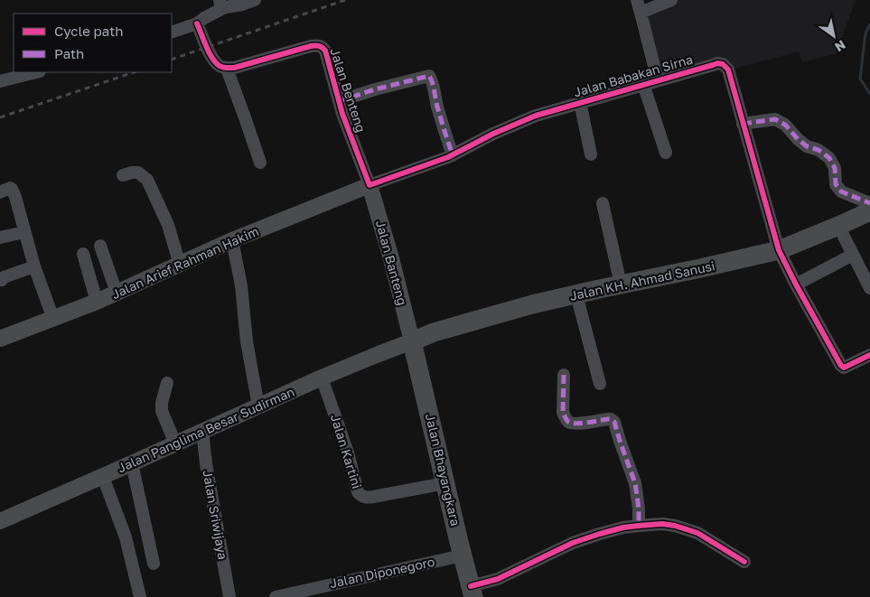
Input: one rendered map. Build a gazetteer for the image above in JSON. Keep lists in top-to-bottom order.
{
  "streets": {
    "highway": ["Jalan KH. Ahmad Sanusi", "Jalan Bhayangkara"],
    "main road": ["Jalan Arief Rahman Hakim", "Jalan Banteng", "Jalan Panglima Besar Sudirman"],
    "street": [
      "Jalan Babakan Sirna",
      "Jalan Benteng",
      "Jalan Kartini",
      "Jalan Sriwijaya",
      "Jalan Diponegoro"
    ]
  },
  "crossings": [
    ["Jalan Babakan Sirna", "Jalan Benteng"],
    ["Jalan Babakan Sirna", "Jalan Arief Rahman Hakim"],
    ["Jalan Babakan Sirna", "Jalan Banteng"],
    ["Jalan Babakan Sirna", "Jalan KH. Ahmad Sanusi"],
    ["Jalan Benteng", "Jalan Arief Rahman Hakim"],
    ["Jalan Benteng", "Jalan Banteng"],
    ["Jalan Arief Rahman Hakim", "Jalan Banteng"],
    ["Jalan Banteng", "Jalan KH. Ahmad Sanusi"],
    ["Jalan Banteng", "Jalan Panglima Besar Sudirman"],
    ["Jalan Banteng", "Jalan Bhayangkara"],
    ["Jalan KH. Ahmad Sanusi", "Jalan Panglima Besar Sudirman"],
    ["Jalan KH. Ahmad Sanusi", "Jalan Bhayangkara"],
    ["Jalan Panglima Besar Sudirman", "Jalan Kartini"],
    ["Jalan Panglima Besar Sudirman", "Jalan Bhayangkara"],
    ["Jalan Panglima Besar Sudirman", "Jalan Sriwijaya"],
    ["Jalan Kartini", "Jalan Bhayangkara"],
    ["Jalan Bhayangkara", "Jalan Diponegoro"]
  ],
  "legend": ["Cycle path", "Path"],
  "north": "bottom right"
}
